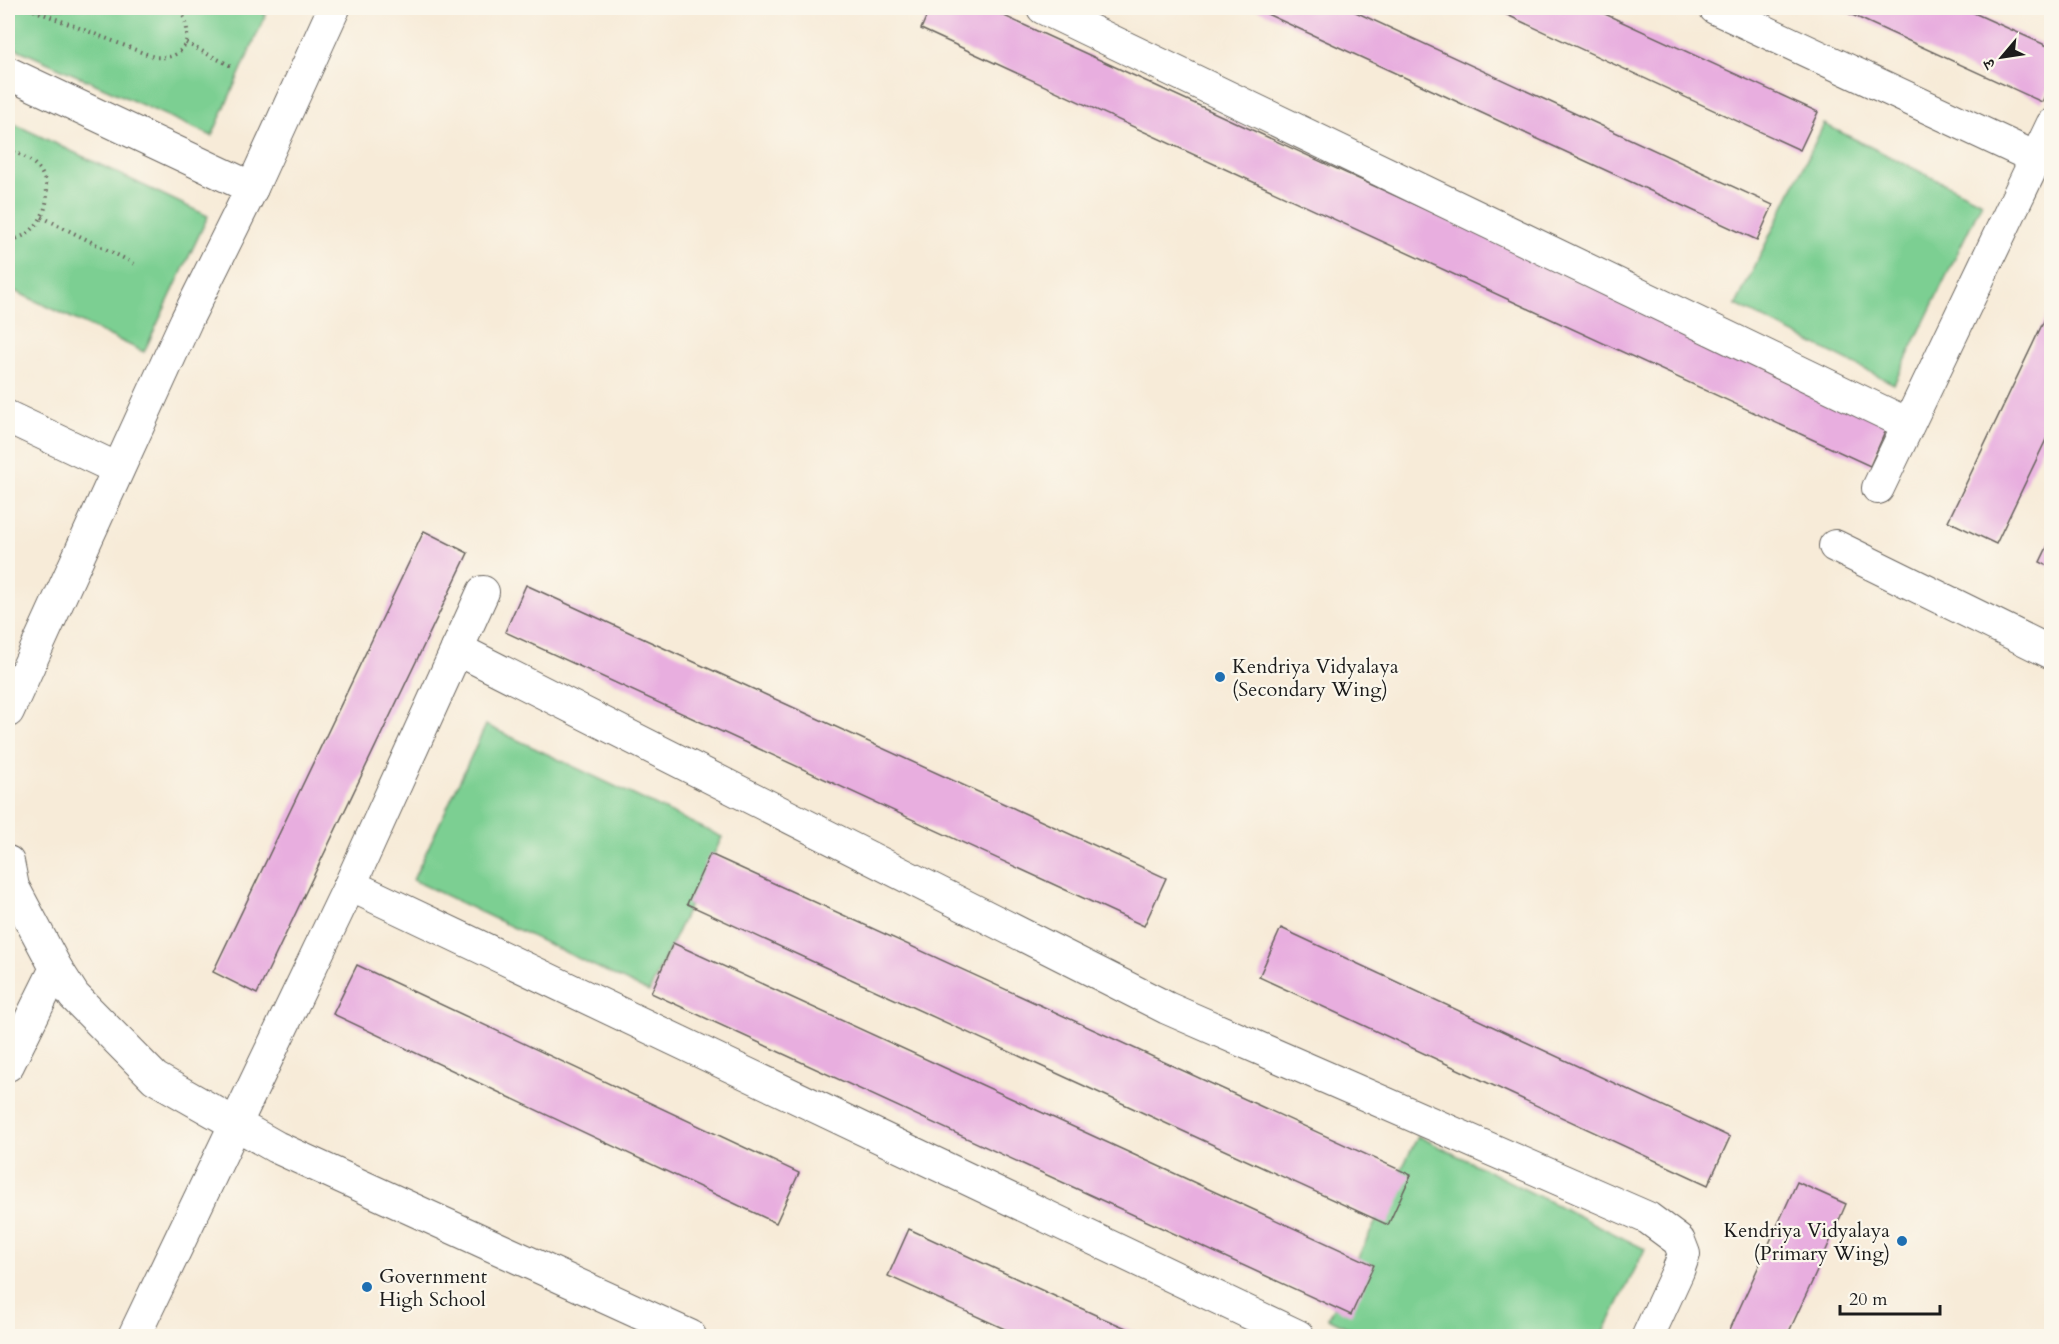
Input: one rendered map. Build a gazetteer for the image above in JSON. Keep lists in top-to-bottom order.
{
  "places": ["Kendriya Vidyalaya (Secondary Wing)", "Kendriya Vidyalaya (Primary Wing)", "Government High School"],
  "scale_bar": "20 m",
  "north": "bottom left"
}
